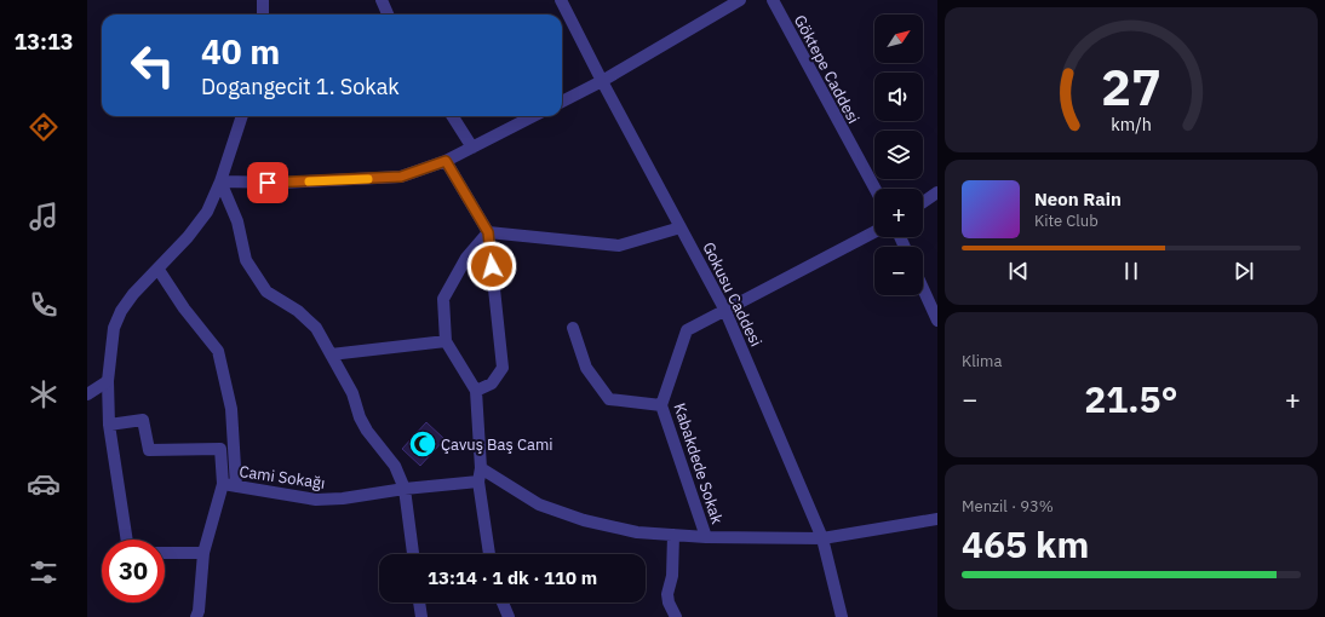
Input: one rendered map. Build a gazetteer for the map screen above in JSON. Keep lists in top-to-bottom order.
{
  "streets": {
    "street": [
      "Göktepe Caddesi",
      "Gokusu Caddesi",
      "Kabakdede Sokak",
      "Cami Sokağı"
    ]
  },
  "crossings": [
    ["Gokusu Caddesi", "Kabakdede Sokak"]
  ],
  "places": {
    "mosque": ["Çavuş Baş Cami"]
  },
  "north": "top right",
  "page": {
    "tabs": "13:13",
    "map_buttons": ["+", "−"],
    "turn": ["40 m", "Dogangecit 1. Sokak"],
    "song": ["Neon Rain", "Kite Club"],
    "tile": [
      "Klima",
      ["Menzil · 93%", "465 km"]
    ],
    "heat": ["−", "21.5°", "+"],
    "limit": "30",
    "trip": "13:14 · 1 dk · 110 m",
    "gauge": ["27", "km/h"]
  }
}
